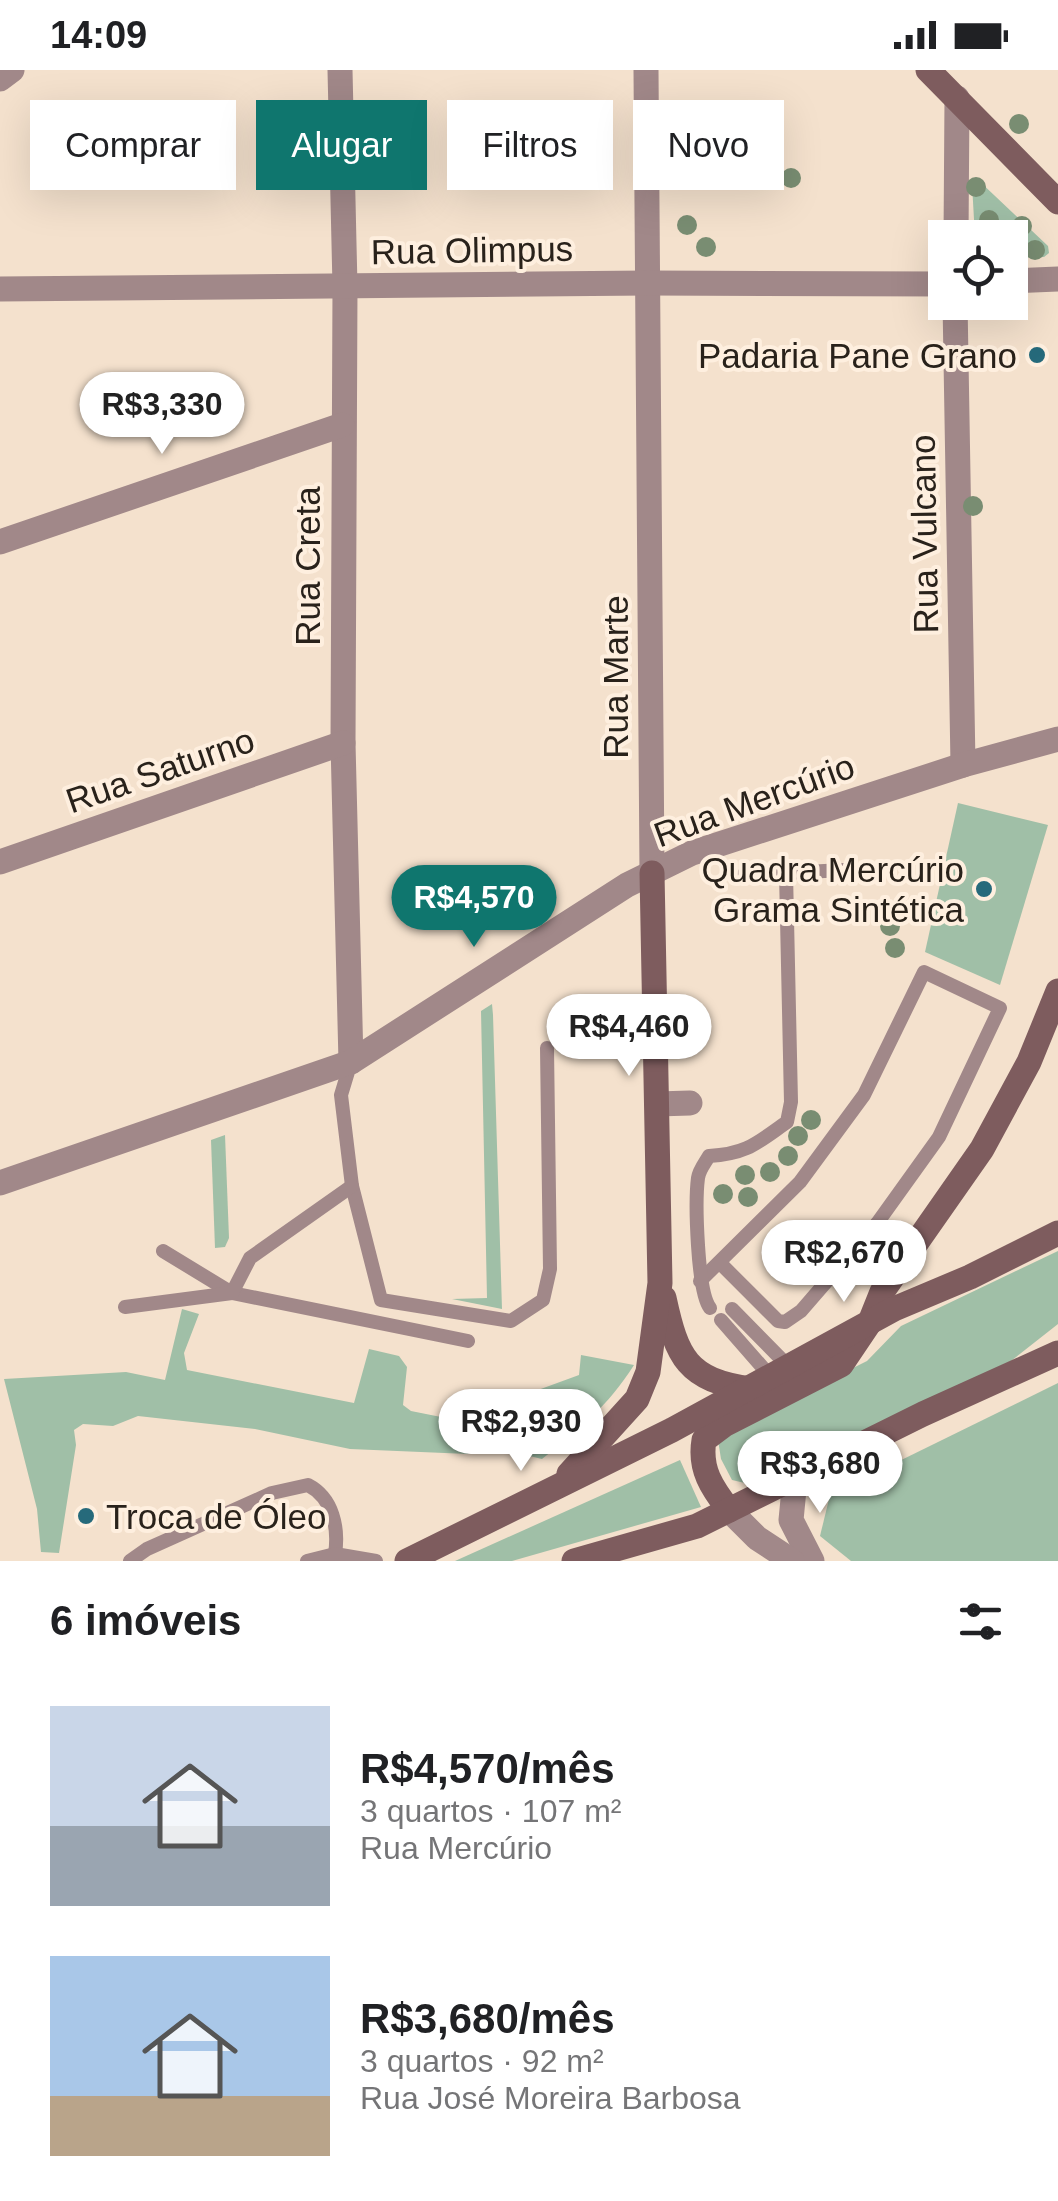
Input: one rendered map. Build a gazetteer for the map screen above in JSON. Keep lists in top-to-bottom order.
{
  "streets": {
    "main road": ["Rua Marte"],
    "street": [
      "Rua Olimpus",
      "Rua Vulcano",
      "Rua Creta",
      "Rua Saturno",
      "Rua Mercúrio"
    ]
  },
  "crossings": [
    ["Rua Olimpus", "Rua Creta"],
    ["Rua Olimpus", "Rua Marte"],
    ["Rua Vulcano", "Rua Mercúrio"],
    ["Rua Creta", "Rua Saturno"],
    ["Rua Creta", "Rua Mercúrio"],
    ["Rua Marte", "Rua Mercúrio"]
  ],
  "places": ["Padaria Pane Grano", "Quadra Mercúrio Grama Sintética", "Troca de Óleo"],
  "page": {
    "status": "14:09",
    "chip": [
      "Comprar",
      "Alugar",
      "Filtros",
      "Novo"
    ],
    "price": [
      "R$3,330",
      "R$4,570",
      "R$4,460",
      "R$2,670",
      "R$2,930",
      "R$3,680"
    ],
    "heading": "6 imóveis",
    "list": [
      {
        "name": "R$4,570/mês",
        "note": "3 quartos · 107 m² · Rua Mercúrio"
      },
      {
        "name": "R$3,680/mês",
        "note": "3 quartos · 92 m² · Rua José Moreira Barbosa"
      }
    ]
  }
}
